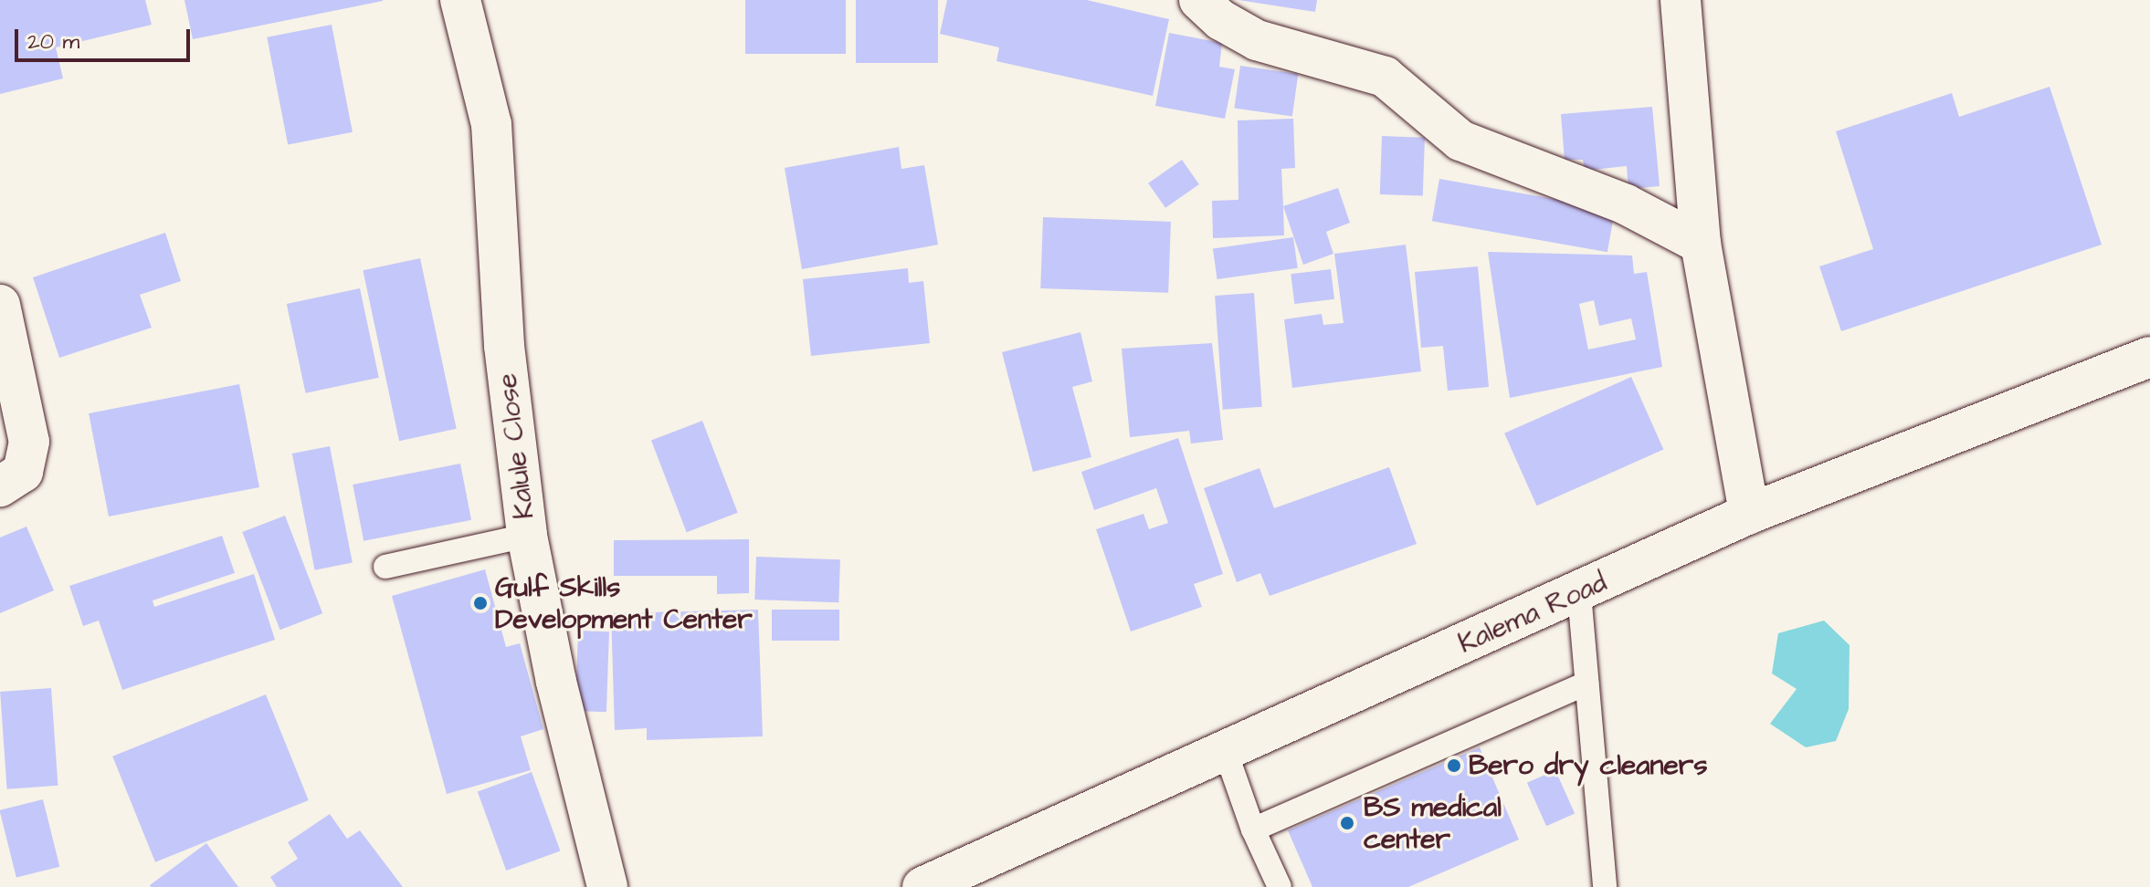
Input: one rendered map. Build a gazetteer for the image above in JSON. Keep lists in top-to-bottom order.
{
  "streets": {
    "street": ["Kalule Close", "Kalema Road"]
  },
  "places": ["Gulf Skills Development Center", "Bero dry cleaners", "BS medical center"],
  "scale_bar": "20 m"
}
